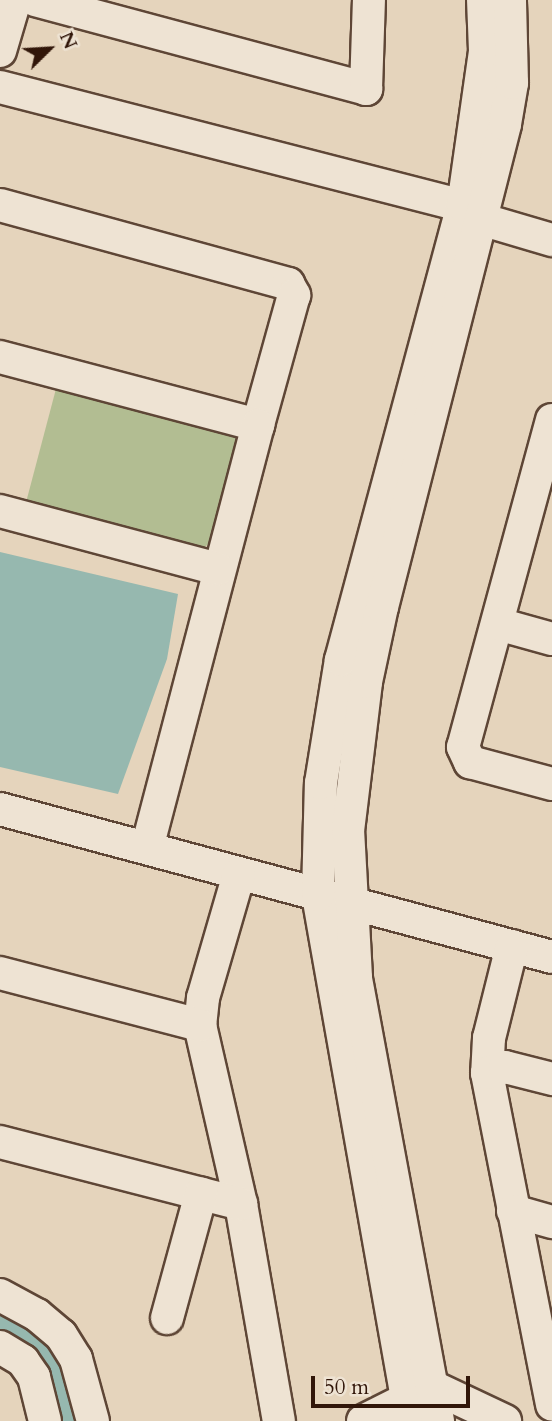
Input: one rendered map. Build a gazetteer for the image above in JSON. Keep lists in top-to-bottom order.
{
  "scale_bar": "50 m",
  "north": "top right"
}
